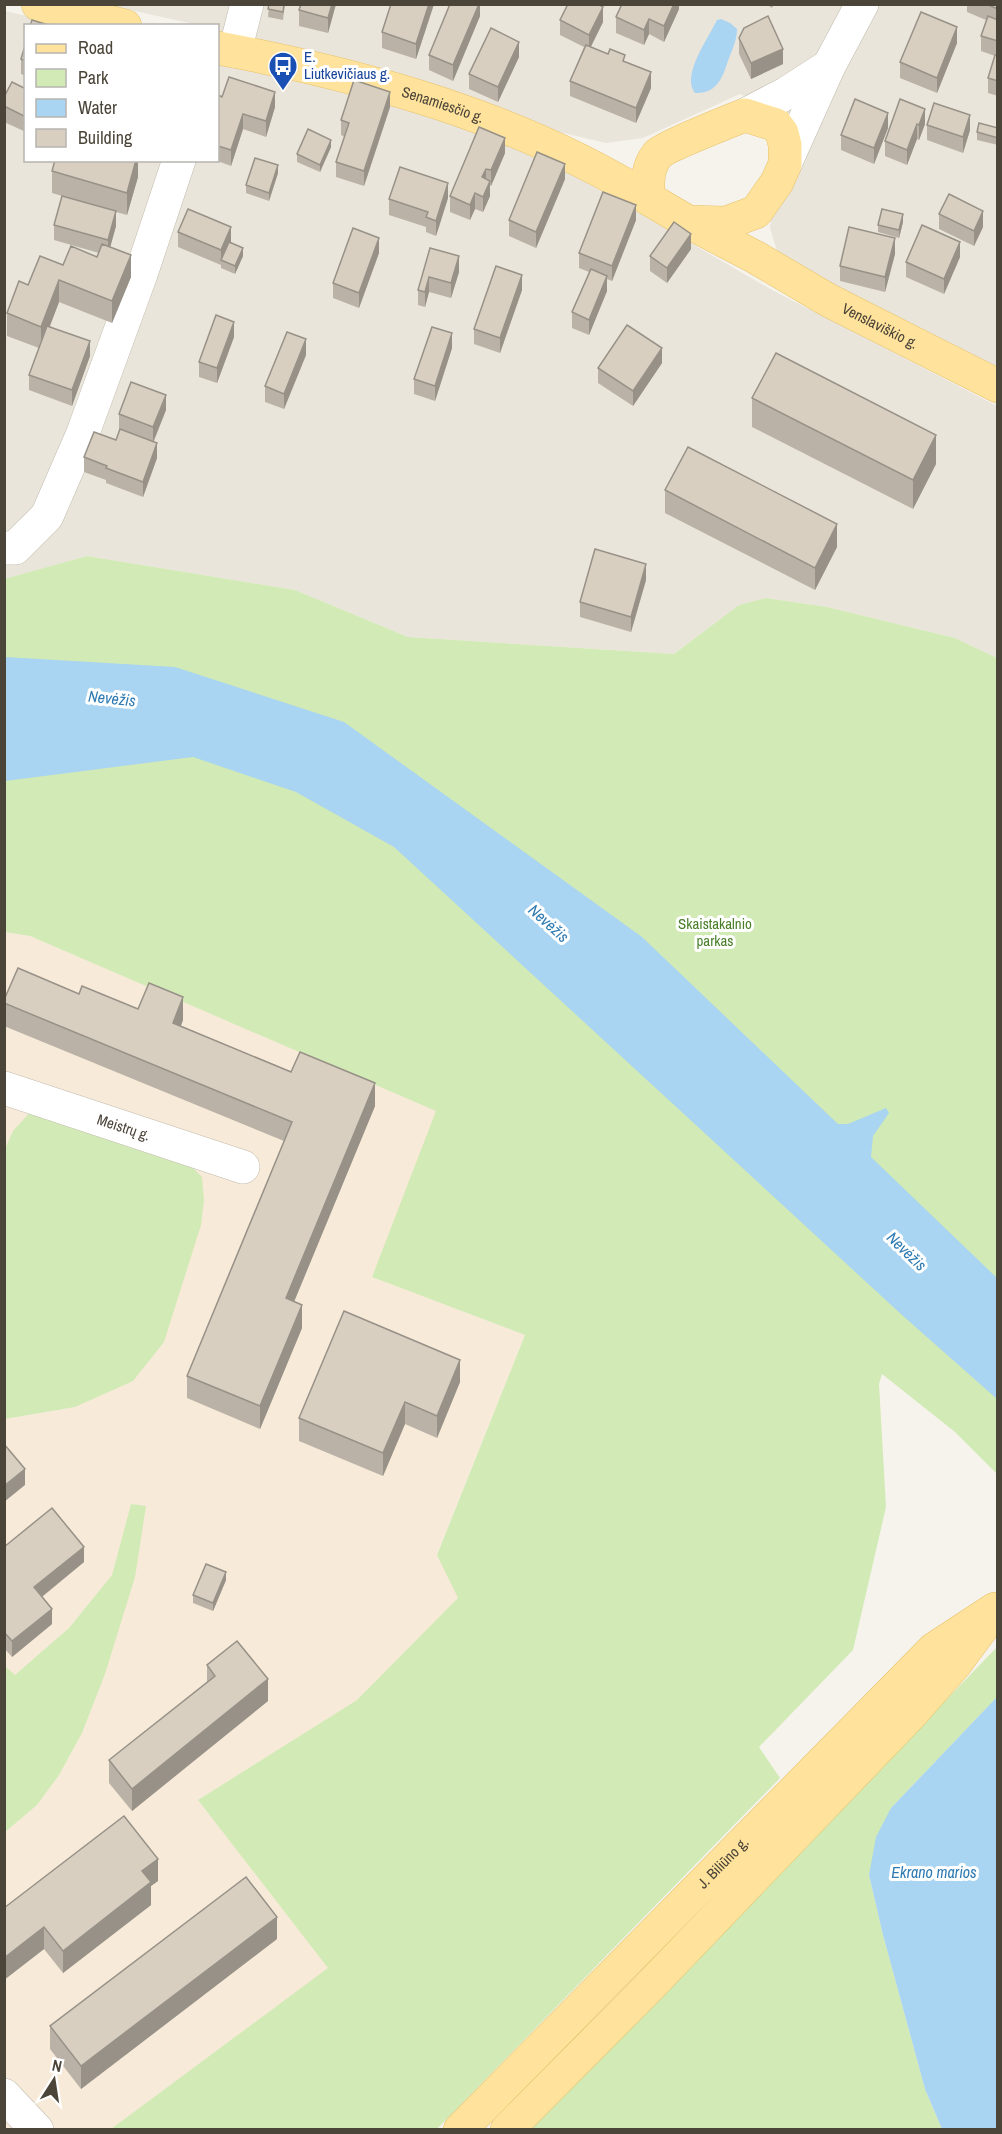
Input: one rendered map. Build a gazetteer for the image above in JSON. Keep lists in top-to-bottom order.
{
  "streets": {
    "main road": ["Senamiesčio g.", "Venslaviškio g.", "J. Biliūno g."],
    "street": ["Meistrų g."]
  },
  "crossings": [
    ["Senamiesčio g.", "Venslaviškio g."]
  ],
  "water": ["Nevėžis", "Ekrano marios"],
  "parks": ["Skaistakalnio parkas"],
  "places": {
    "bus stop": ["E. Liutkevičiaus g."]
  },
  "legend": [
    "Road",
    "Park",
    "Water",
    "Building"
  ],
  "north": "top"
}
